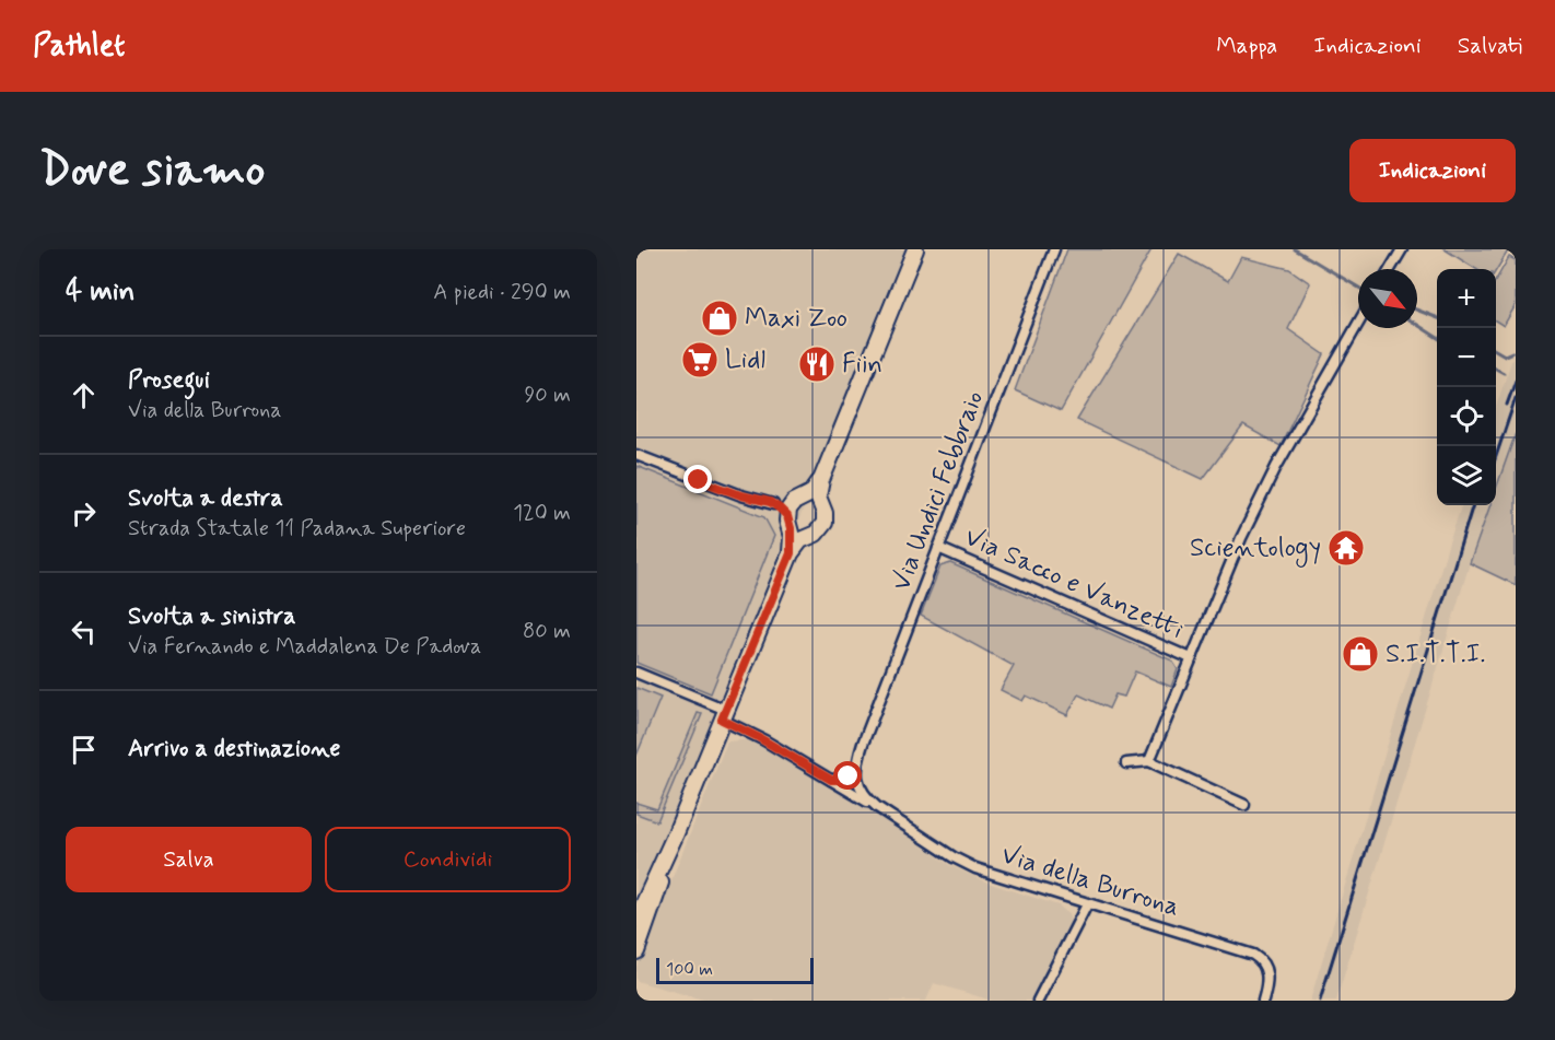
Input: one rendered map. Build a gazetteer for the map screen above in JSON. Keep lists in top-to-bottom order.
{
  "streets": {
    "street": ["Via Undici Febbraio", "Via Sacco e Vanzetti", "Via della Burrona"]
  },
  "crossings": [
    ["Via Undici Febbraio", "Via Sacco e Vanzetti"],
    ["Via Undici Febbraio", "Via della Burrona"]
  ],
  "places": {
    "shop": ["Maxi Zoo", "S.I.T.T.I."],
    "supermarket": ["Lidl"],
    "restaurant": ["Fiin"],
    "temple": ["Scientology"]
  },
  "scale_bar": "100 m",
  "north": "bottom right",
  "page": {
    "header": "Pathlet",
    "nav": ["Mappa", "Indicazioni", "Salvati"],
    "buttons": [
      "Indicazioni",
      ["Salva", "Condividi"]
    ],
    "title": "Dove siamo",
    "heading": ["4 min", "A piedi · 290 m"],
    "map_buttons": ["+", "−"],
    "list": [
      ["Prosegui", "Via della Burrona", "90 m"],
      ["Svolta a destra", "Strada Statale 11 Padana Superiore", "120 m"],
      ["Svolta a sinistra", "Via Fernando e Maddalena De Padova", "80 m"],
      "Arrivo a destinazione"
    ],
    "scale": "100 m"
  }
}
